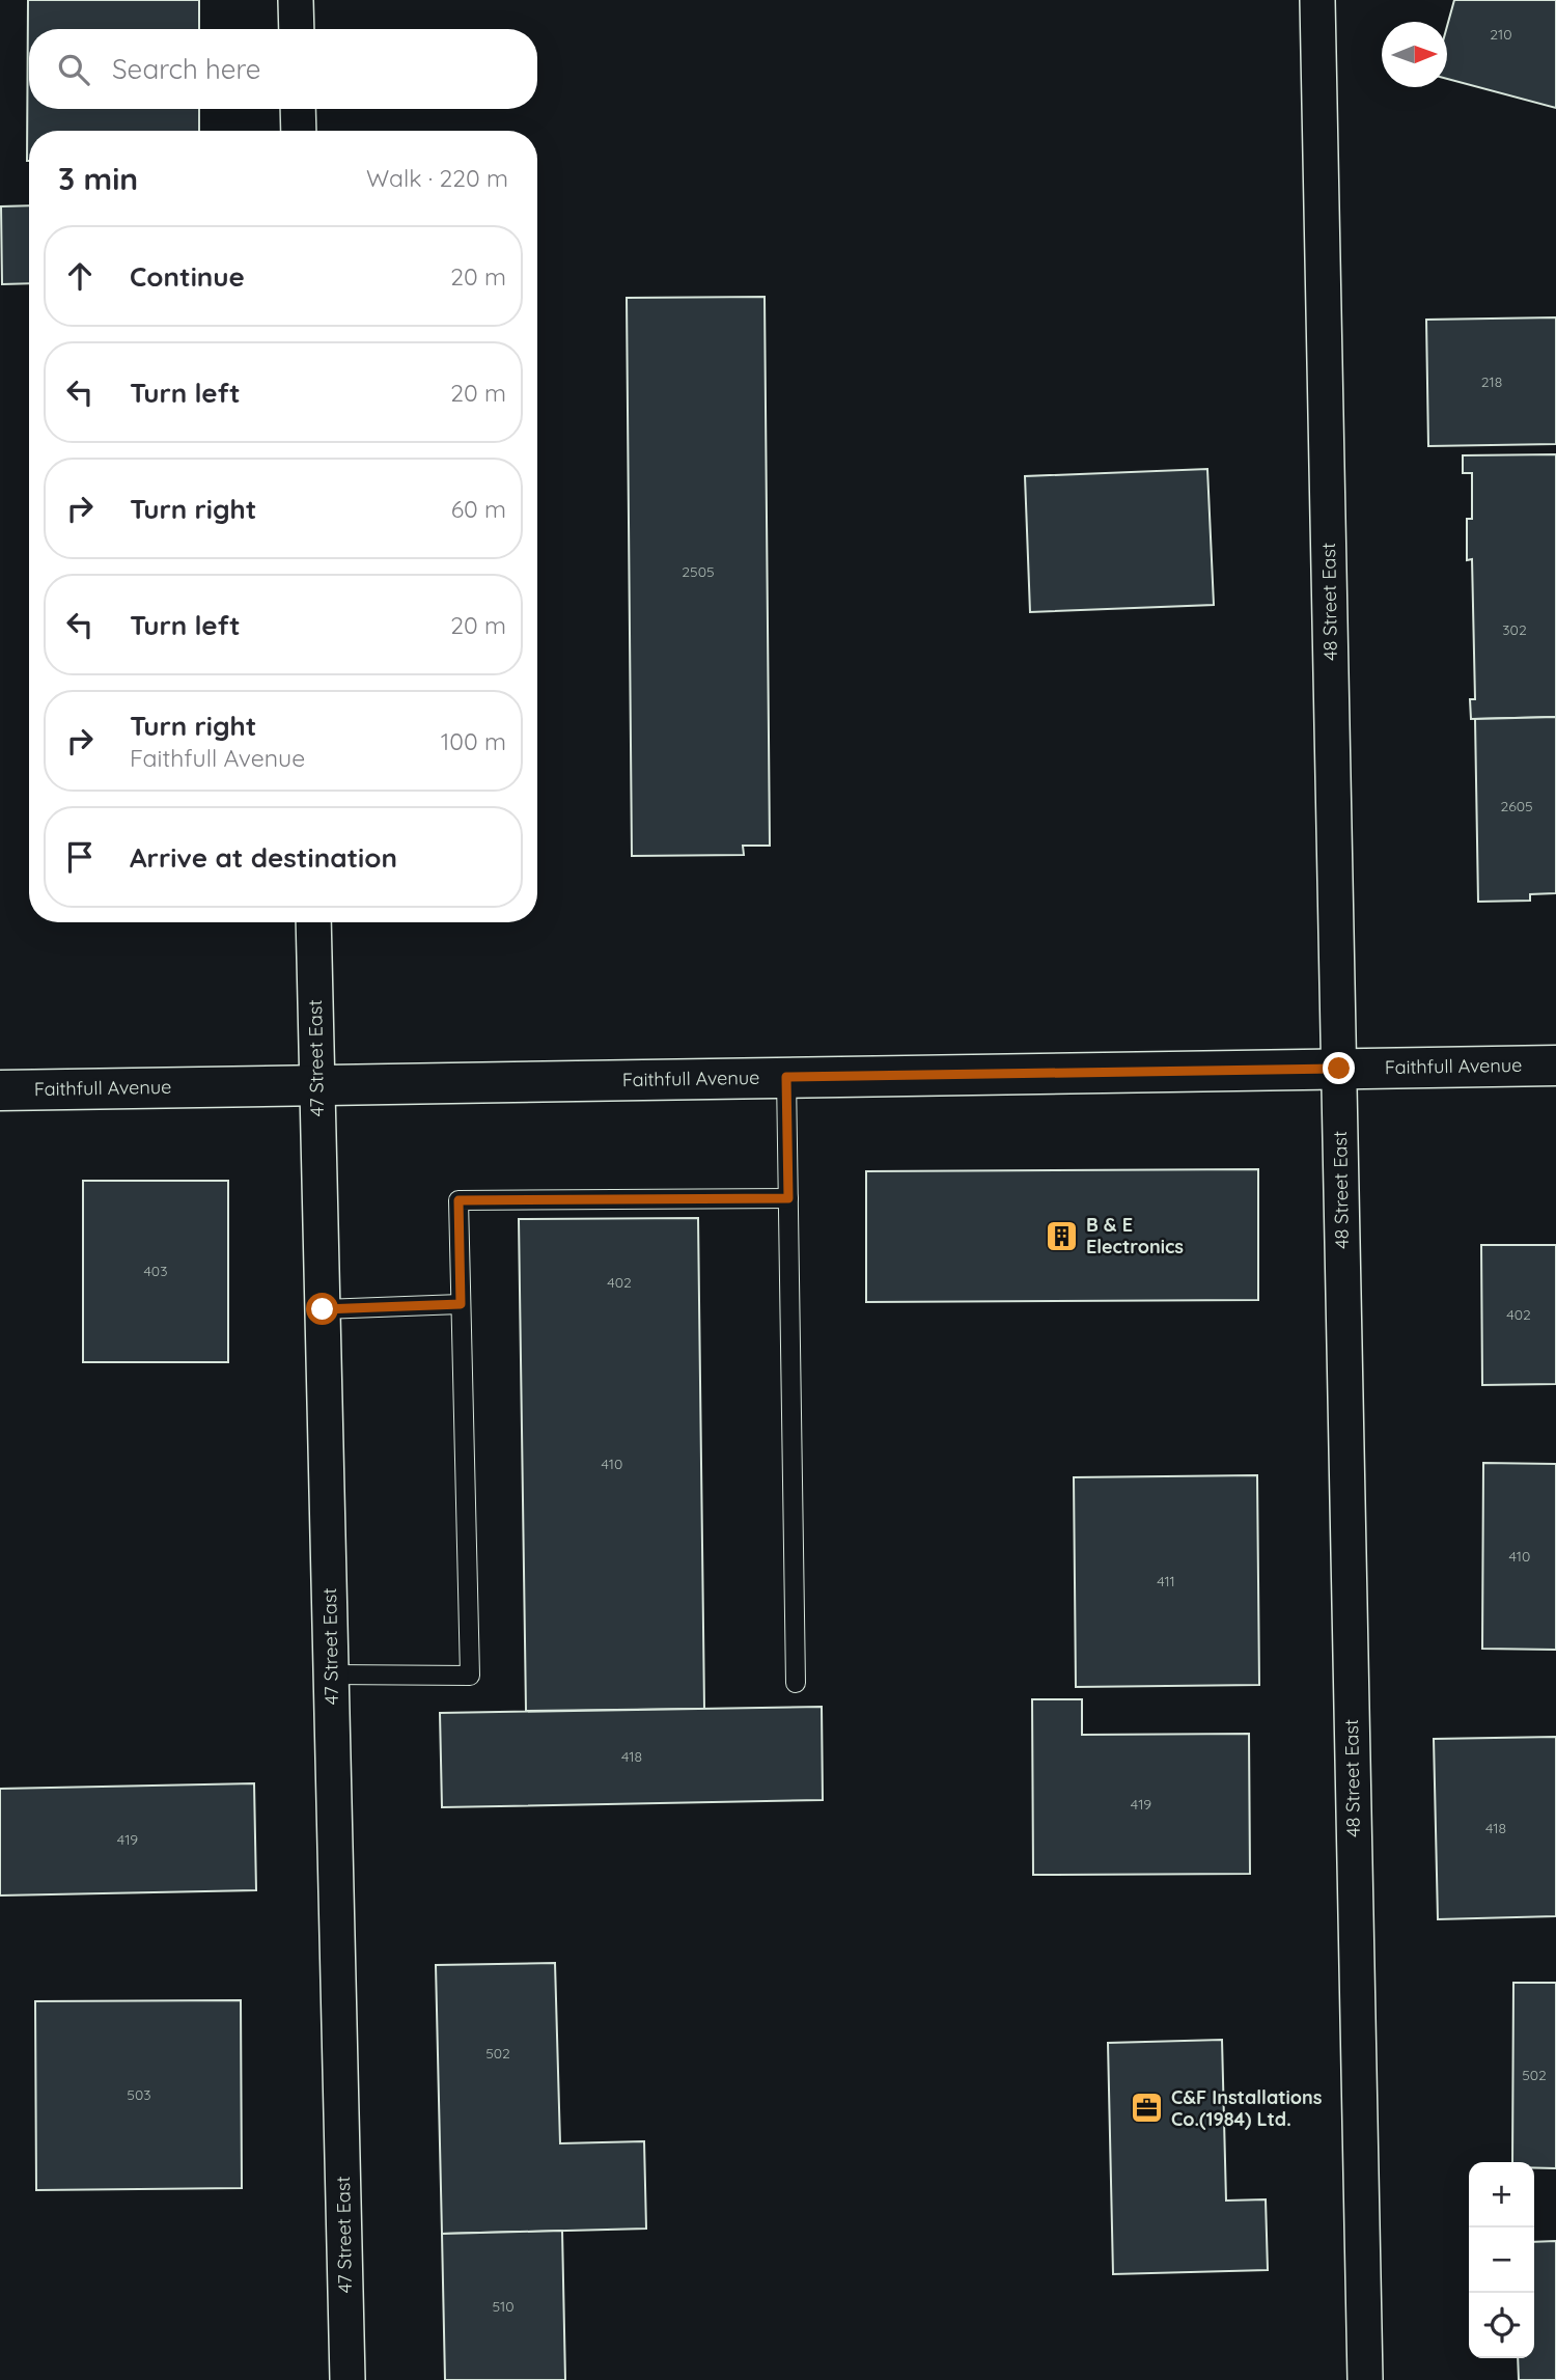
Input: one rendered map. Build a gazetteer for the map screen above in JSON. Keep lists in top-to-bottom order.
{
  "streets": {
    "street": ["48 Street East", "47 Street East", "Faithfull Avenue"]
  },
  "crossings": [
    ["48 Street East", "Faithfull Avenue"],
    ["47 Street East", "Faithfull Avenue"]
  ],
  "places": {
    "building": ["B & E Electronics"],
    "office": ["C&F Installations Co.(1984) Ltd."]
  },
  "house_numbers": [
    "210",
    "218",
    "2505",
    "302",
    "2605",
    "403",
    "402",
    "402",
    "410",
    "410",
    "411",
    "418",
    "419",
    "418",
    "419",
    "502",
    "502",
    "503",
    "510"
  ],
  "north": "right",
  "page": {
    "search": "Search here",
    "heading": ["3 min", "Walk · 220 m"],
    "list": [
      ["Continue", "20 m"],
      ["Turn left", "20 m"],
      ["Turn right", "60 m"],
      ["Turn left", "20 m"],
      ["Turn right", "Faithfull Avenue", "100 m"],
      "Arrive at destination"
    ],
    "map_buttons": ["+", "−"]
  }
}
